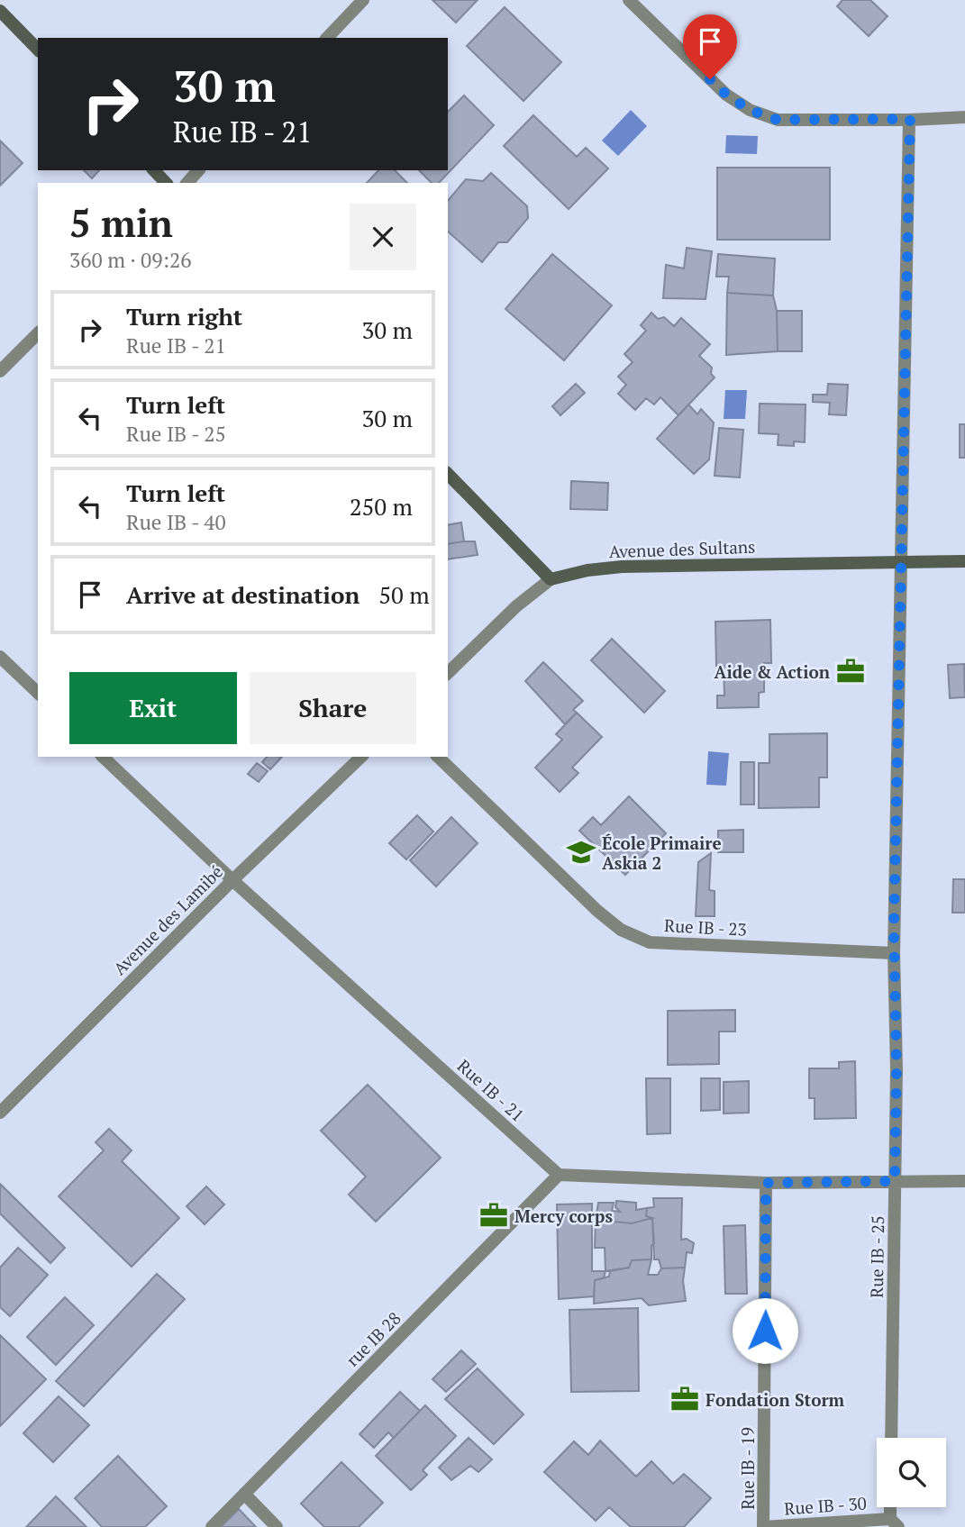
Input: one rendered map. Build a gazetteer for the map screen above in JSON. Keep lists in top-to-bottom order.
{
  "streets": {
    "street": [
      "Avenue des Sultans",
      "Avenue des Lamibé",
      "Rue IB - 23",
      "Rue IB - 21",
      "Rue IB - 25",
      "rue IB 28",
      "Rue IB - 19",
      "Rue IB - 30"
    ]
  },
  "crossings": [
    ["Avenue des Sultans", "Rue IB - 25"],
    ["Avenue des Lamibé", "Rue IB - 21"],
    ["Rue IB - 23", "Rue IB - 25"],
    ["Rue IB - 21", "rue IB 28"],
    ["Rue IB - 19", "Rue IB - 30"]
  ],
  "places": {
    "office": ["Aide & Action", "Mercy corps", "Fondation Storm"],
    "school or university": ["École Primaire Askia 2"]
  },
  "page": {
    "turn": ["30 m", "Rue IB - 21"],
    "heading": ["5 min", "360 m · 09:26"],
    "list": [
      {
        "name": "Turn right",
        "note": "Rue IB - 21",
        "value": "30 m"
      },
      {
        "name": "Turn left",
        "note": "Rue IB - 25",
        "value": "30 m"
      },
      {
        "name": "Turn left",
        "note": "Rue IB - 40",
        "value": "250 m"
      },
      {
        "name": "Arrive at destination",
        "value": "50 m"
      }
    ],
    "buttons": ["Exit", "Share"]
  }
}
